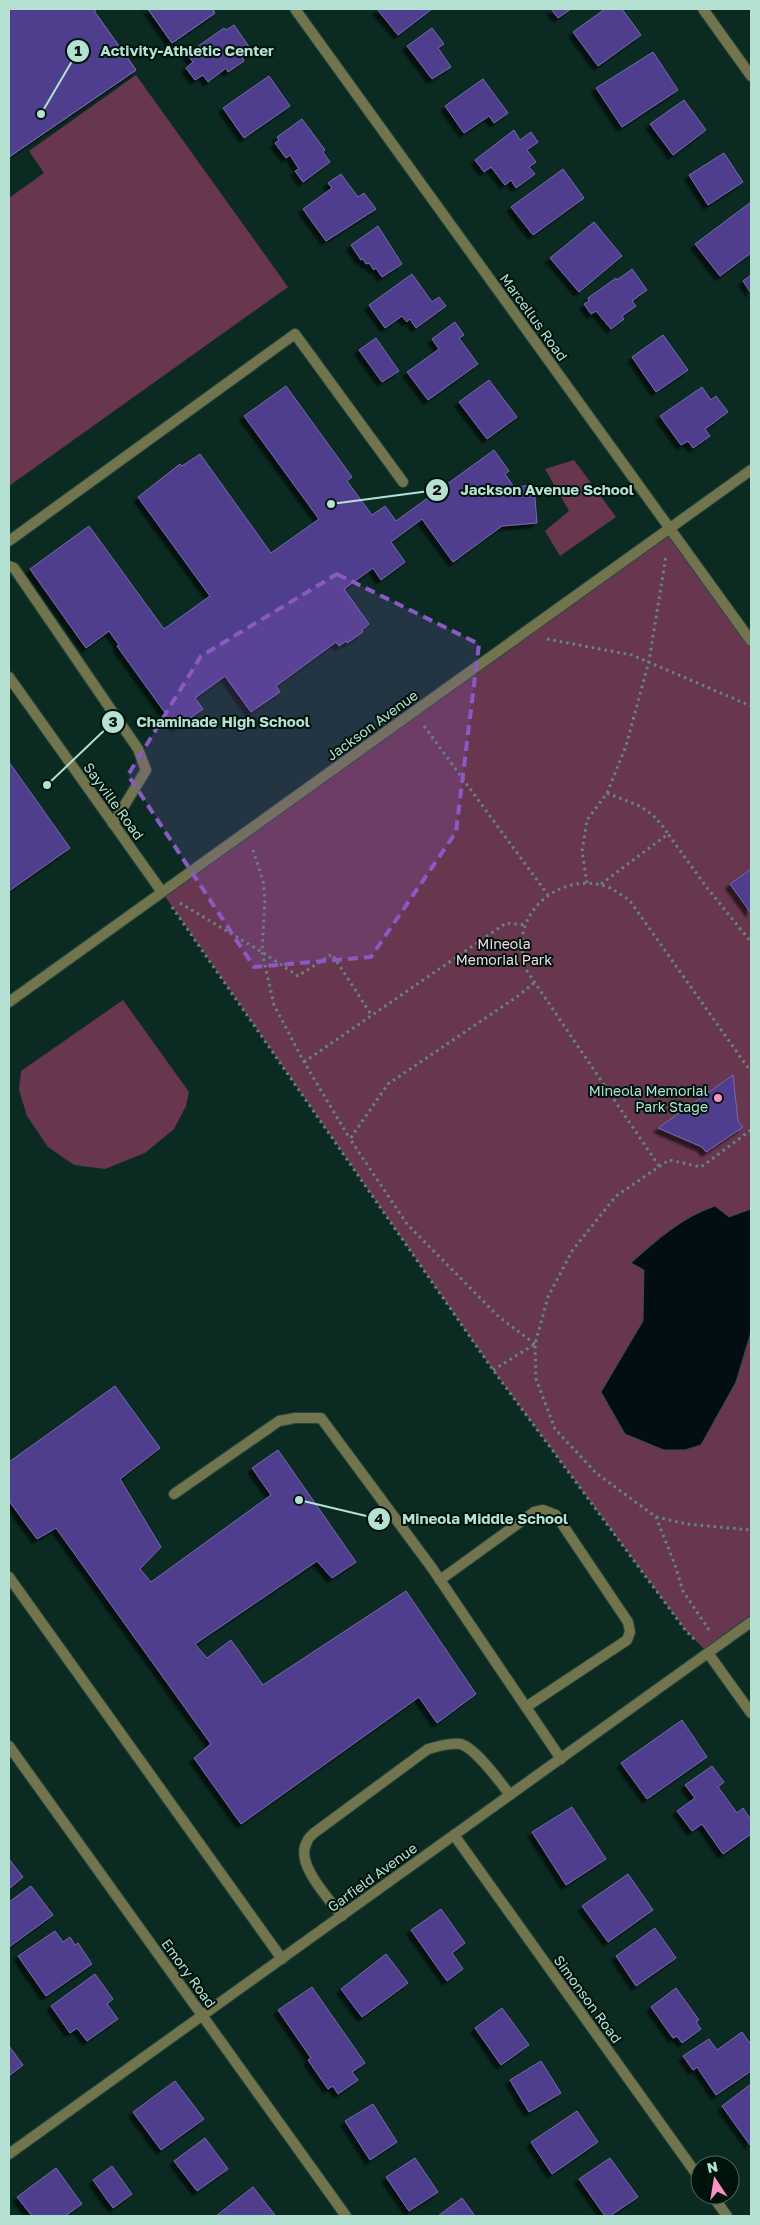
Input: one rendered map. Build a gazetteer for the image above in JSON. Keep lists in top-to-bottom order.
{
  "streets": {
    "street": [
      "Marcellus Road",
      "Jackson Avenue",
      "Sayville Road",
      "Garfield Avenue",
      "Emory Road",
      "Simonson Road"
    ]
  },
  "crossings": [
    ["Marcellus Road", "Jackson Avenue"],
    ["Jackson Avenue", "Sayville Road"],
    ["Garfield Avenue", "Emory Road"],
    ["Garfield Avenue", "Simonson Road"]
  ],
  "parks": ["Mineola Memorial Park"],
  "places": [
    "Activity-Athletic Center",
    "Jackson Avenue School",
    "Chaminade High School",
    "Mineola Memorial Park Stage",
    "Mineola Middle School"
  ],
  "north": "top"
}
